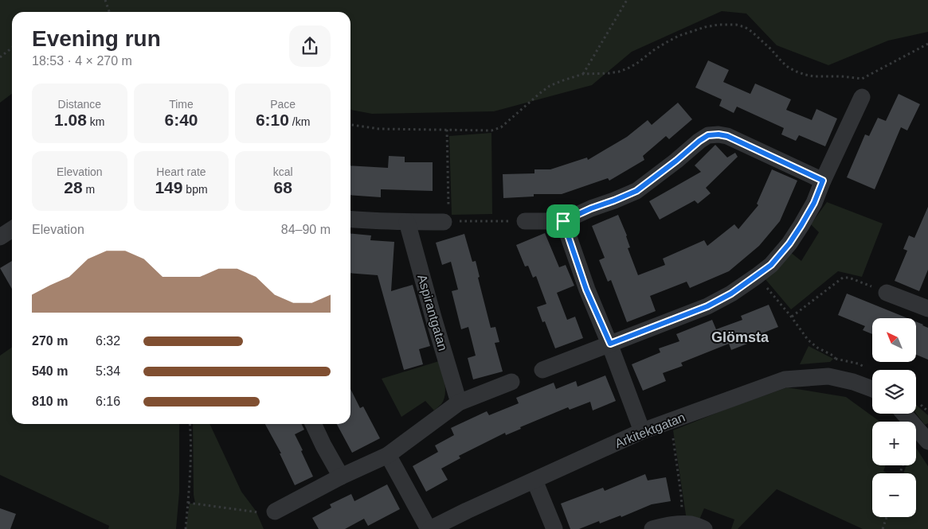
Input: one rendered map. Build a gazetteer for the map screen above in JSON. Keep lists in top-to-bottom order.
{
  "streets": {
    "street": ["Aspirantgatan", "Arkitektgatan"]
  },
  "districts": ["Glömsta"],
  "north": "top left",
  "page": {
    "heading": ["Evening run", "18:53 · 4 × 270 m"],
    "stats": [
      ["Distance", "1.08 km"],
      ["Time", "6:40"],
      ["Pace", "6:10 /km"],
      ["Elevation", "28 m"],
      ["Heart rate", "149 bpm"],
      ["kcal", "68"]
    ],
    "chart": ["Elevation", "84–90 m"],
    "map_buttons": ["+", "−"],
    "list": [
      {
        "name": "270 m",
        "note": "6:32"
      },
      {
        "name": "540 m",
        "note": "5:34"
      },
      {
        "name": "810 m",
        "note": "6:16"
      }
    ]
  }
}
